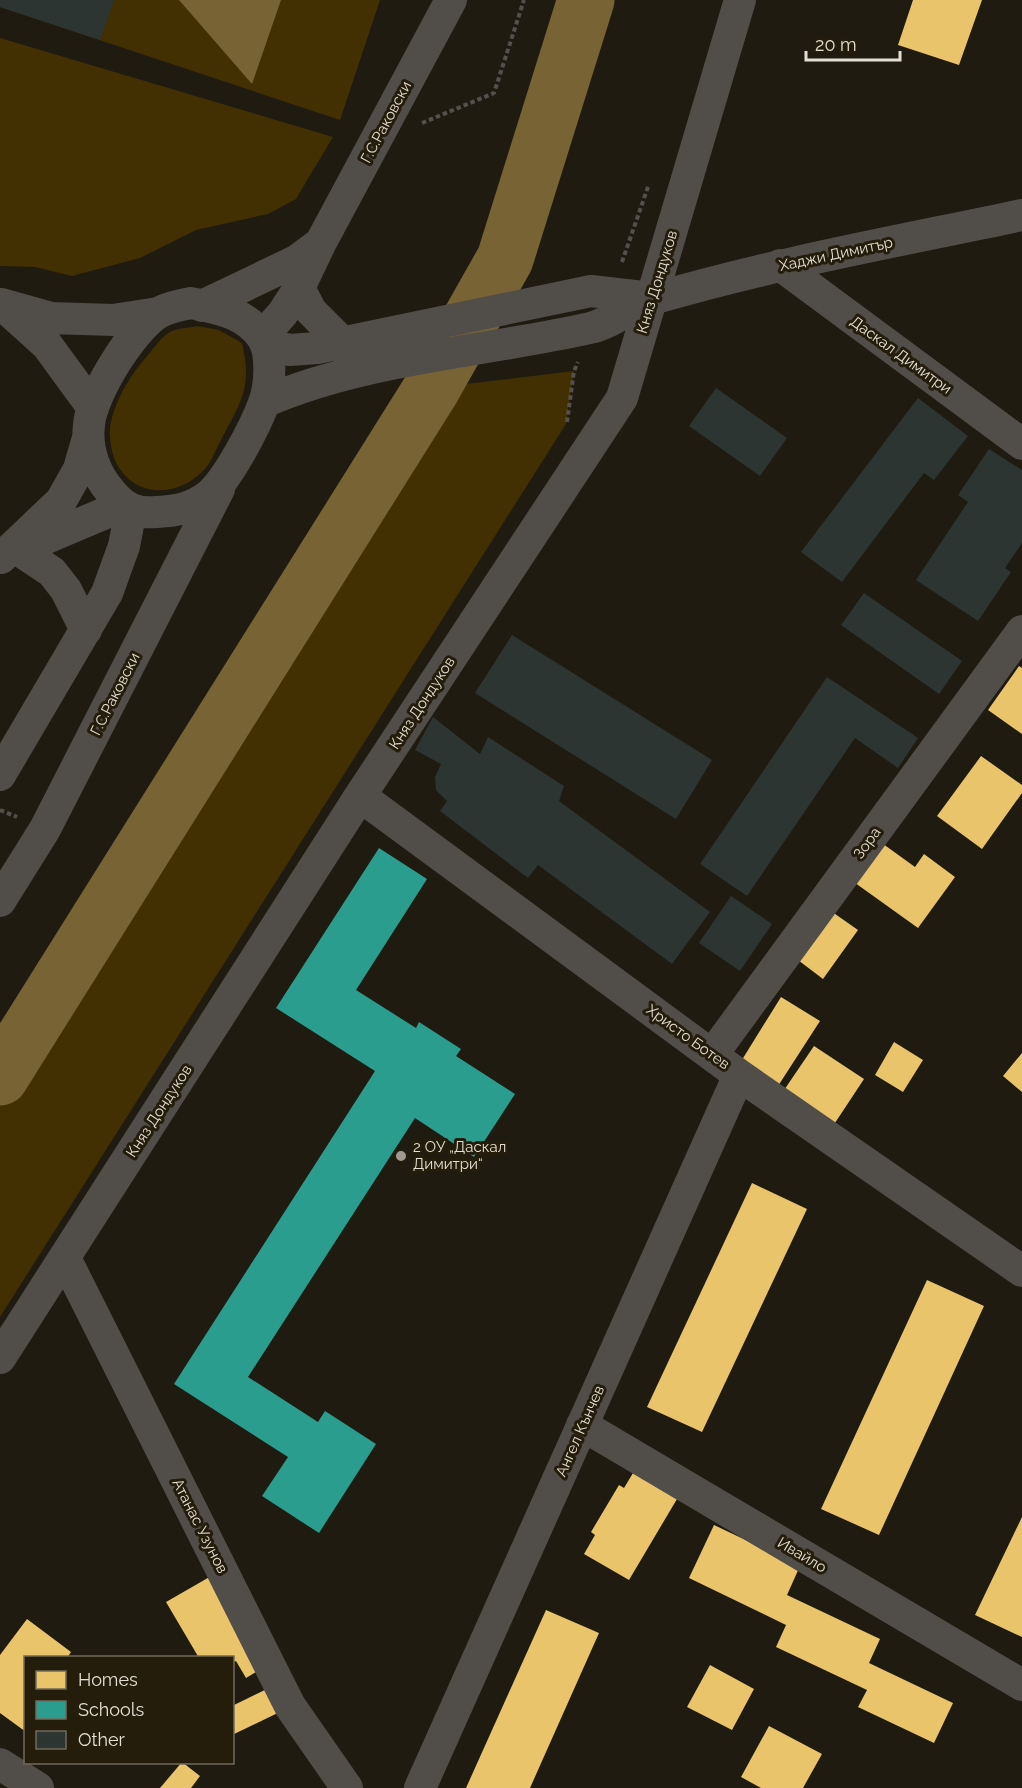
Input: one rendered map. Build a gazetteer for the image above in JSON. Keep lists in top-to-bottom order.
{
  "streets": {
    "street": [
      "Г.С.Раковски",
      "Хаджи Димитър",
      "Княз Дондуков",
      "Даскал Димитри",
      "Зора",
      "Христо Ботев",
      "Ангел Кънчев",
      "Атанас Узунов",
      "Ивайло"
    ]
  },
  "crossings": [
    ["Г.С.Раковски", "Хаджи Димитър"],
    ["Хаджи Димитър", "Княз Дондуков"],
    ["Хаджи Димитър", "Даскал Димитри"],
    ["Княз Дондуков", "Христо Ботев"],
    ["Княз Дондуков", "Атанас Узунов"],
    ["Зора", "Христо Ботев"],
    ["Христо Ботев", "Ангел Кънчев"],
    ["Ангел Кънчев", "Ивайло"]
  ],
  "places": ["2 ОУ „Даскал Димитри“"],
  "legend": ["Homes", "Schools", "Other"],
  "scale_bar": "20 m"
}
